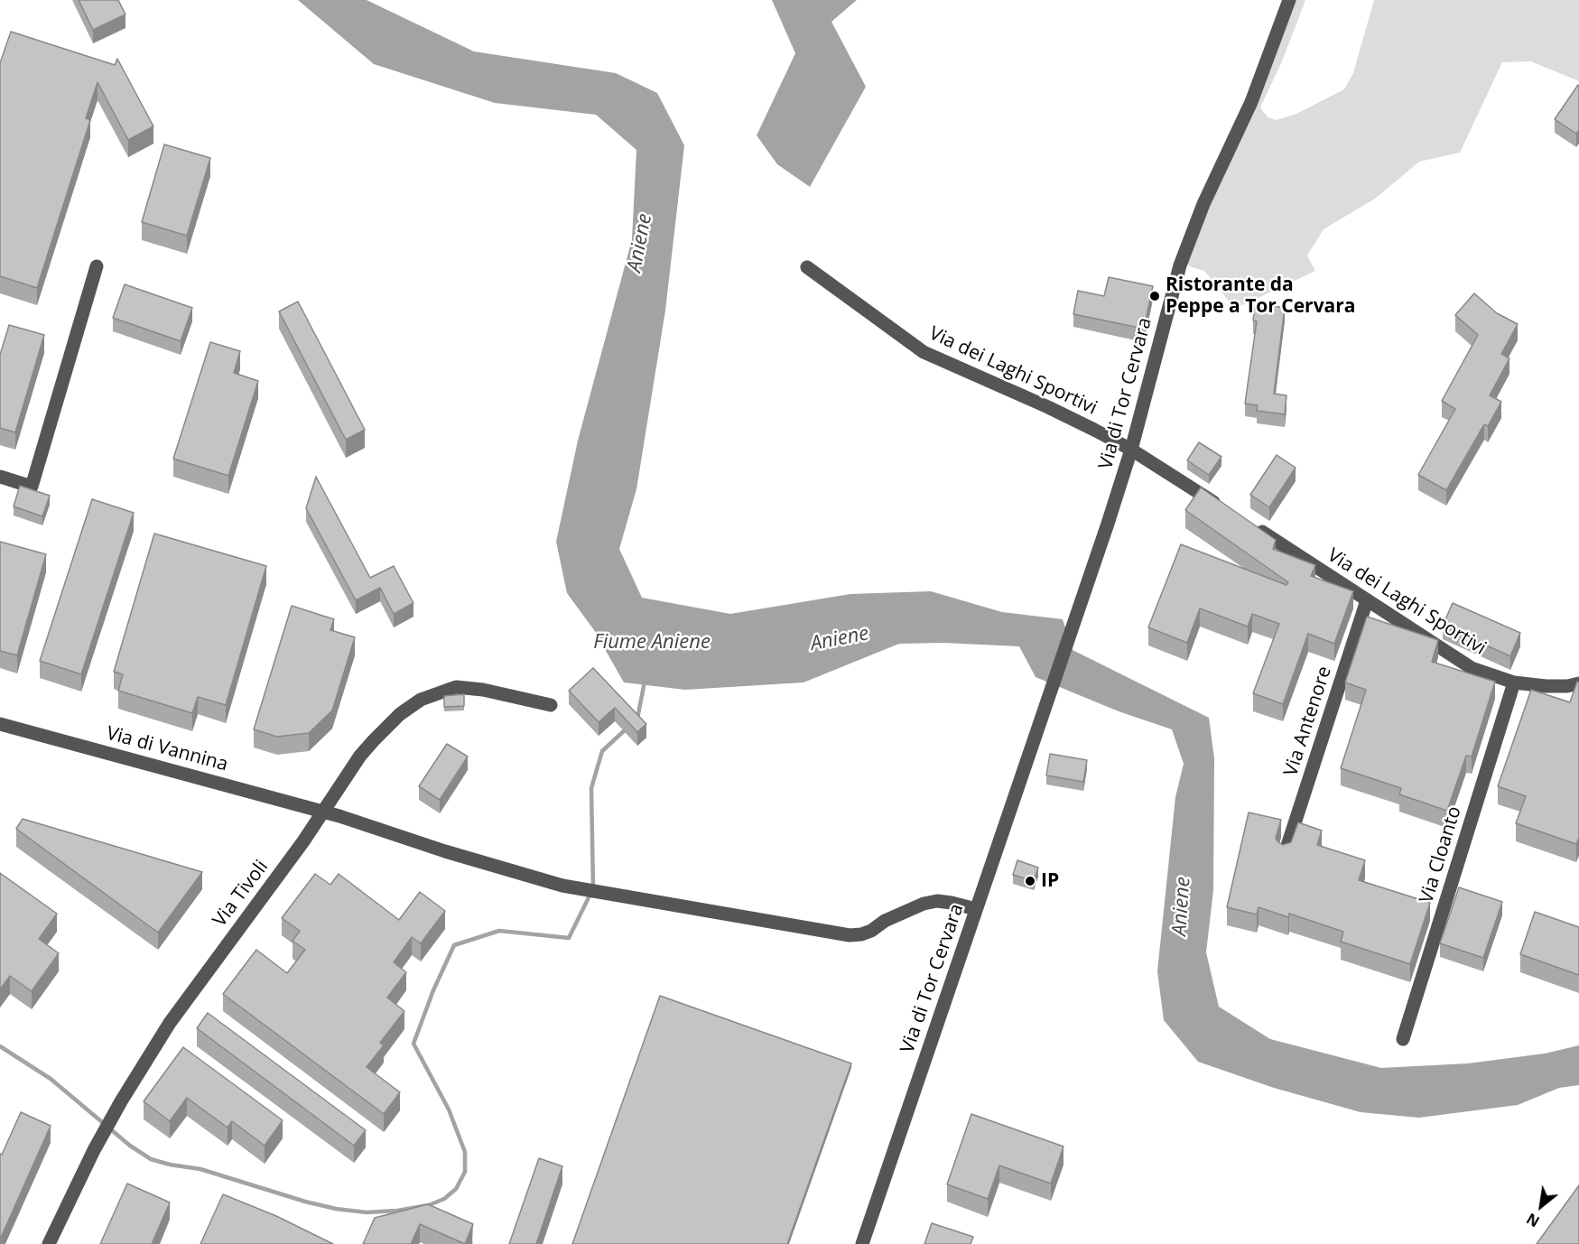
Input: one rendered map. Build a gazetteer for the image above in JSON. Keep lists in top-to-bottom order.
{
  "streets": {
    "street": [
      "Via dei Laghi Sportivi",
      "Via di Tor Cervara",
      "Via Antenore",
      "Via di Vannina",
      "Via Cloanto",
      "Via Tivoli"
    ]
  },
  "crossings": [
    ["Via dei Laghi Sportivi", "Via di Tor Cervara"],
    ["Via dei Laghi Sportivi", "Via Antenore"],
    ["Via dei Laghi Sportivi", "Via Cloanto"],
    ["Via di Tor Cervara", "Via di Vannina"],
    ["Via di Vannina", "Via Tivoli"]
  ],
  "water": ["Aniene", "Fiume Aniene"],
  "places": ["Ristorante da Peppe a Tor Cervara", "IP"],
  "north": "bottom left"
}
